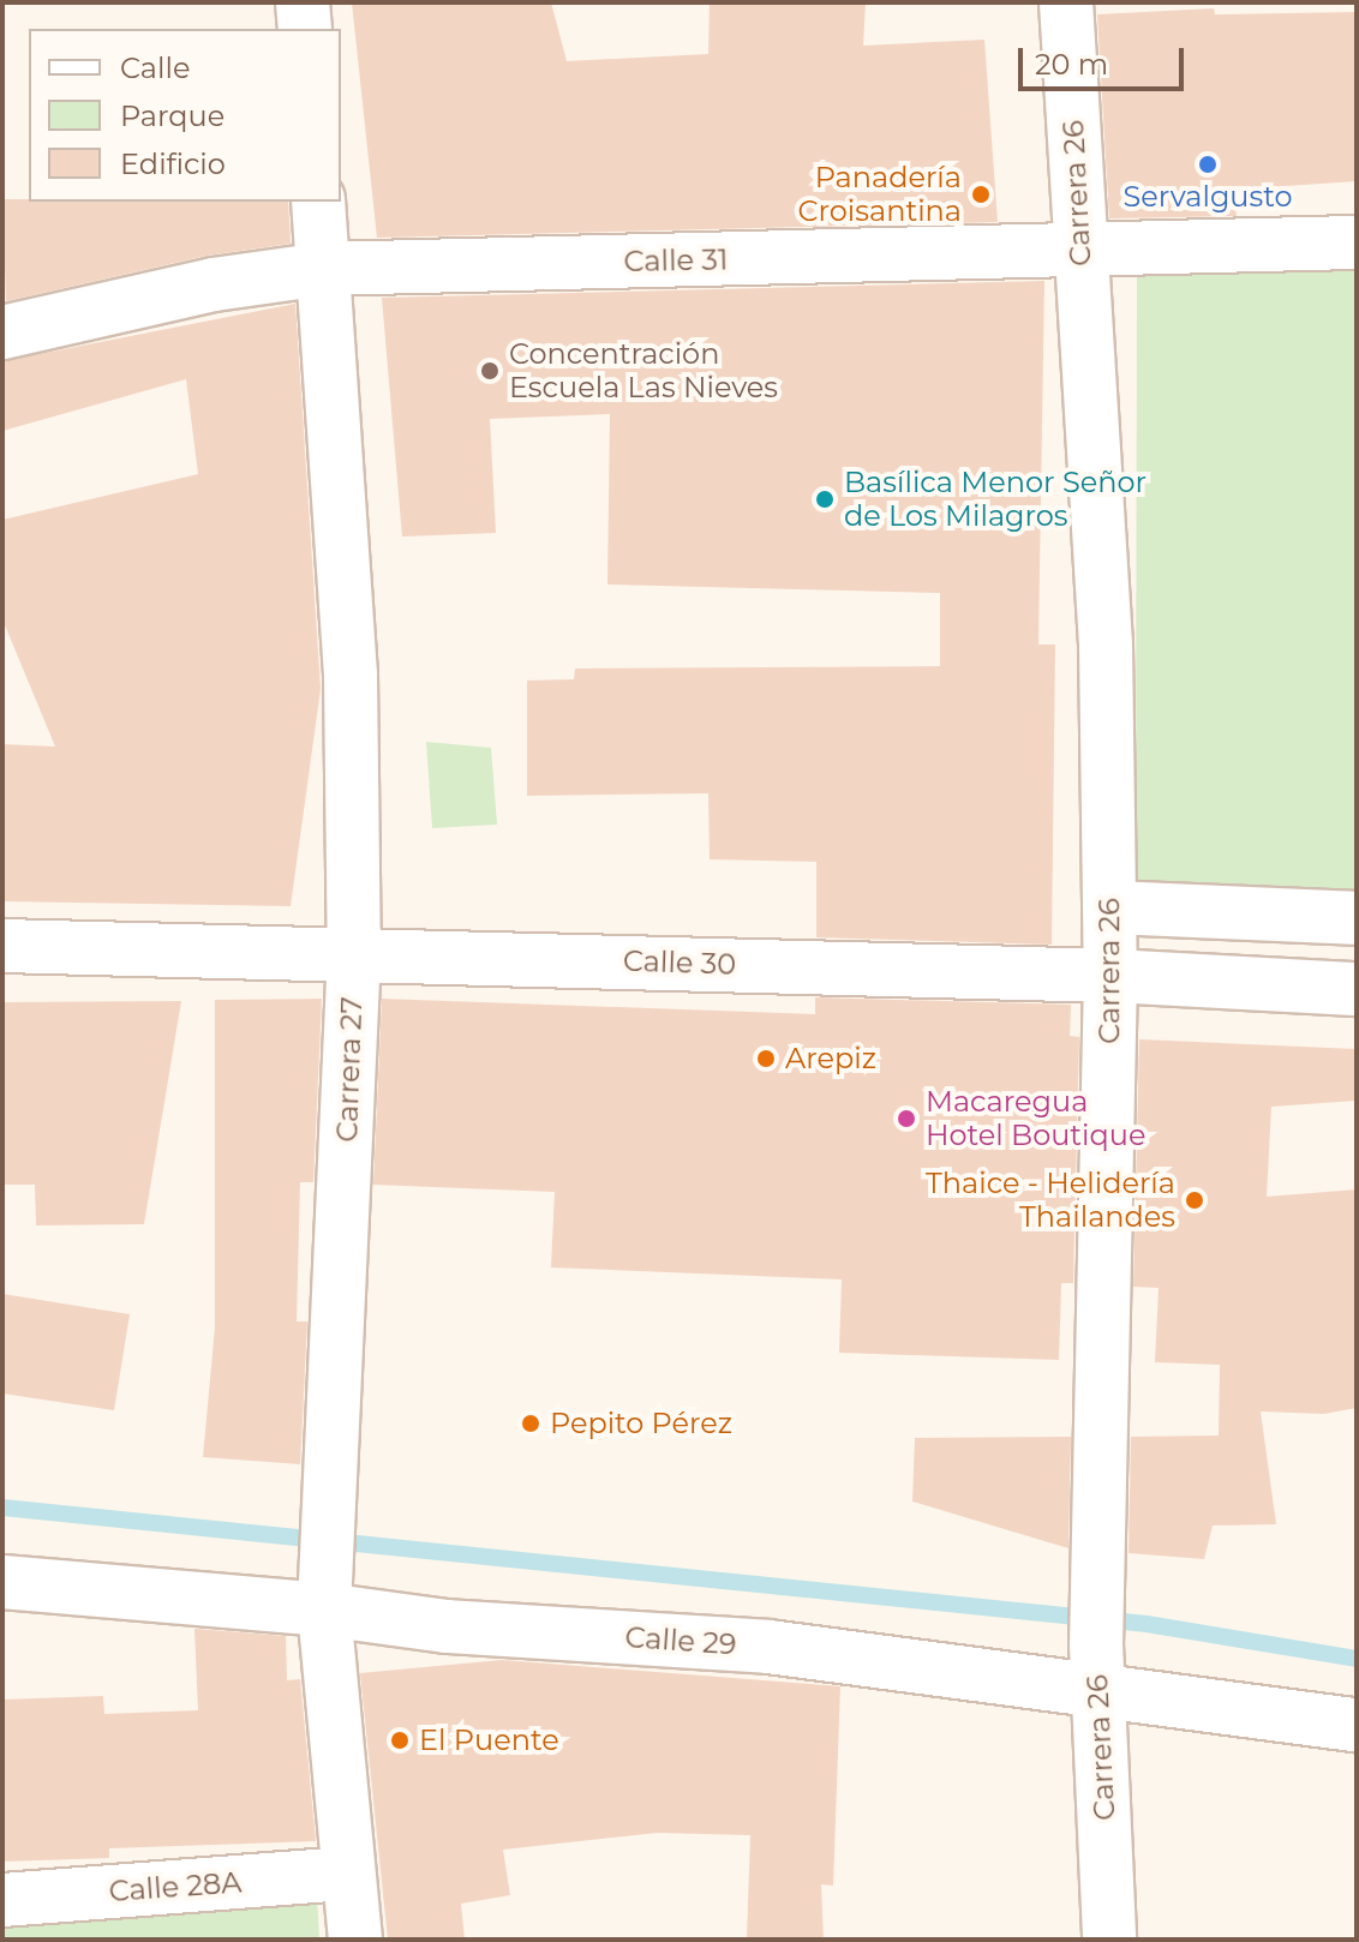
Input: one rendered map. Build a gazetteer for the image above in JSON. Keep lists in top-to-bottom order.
{
  "streets": {
    "street": [
      "Carrera 26",
      "Calle 31",
      "Calle 30",
      "Carrera 27",
      "Calle 29",
      "Calle 28A"
    ]
  },
  "crossings": [
    ["Carrera 26", "Calle 31"],
    ["Carrera 26", "Calle 30"],
    ["Carrera 26", "Calle 29"],
    ["Calle 31", "Carrera 27"],
    ["Calle 30", "Carrera 27"],
    ["Carrera 27", "Calle 29"],
    ["Carrera 27", "Calle 28A"]
  ],
  "places": [
    "Servalgusto",
    "Panadería Croisantina",
    "Concentración Escuela Las Nieves",
    "Basílica Menor Señor de Los Milagros",
    "Arepiz",
    "Macaregua Hotel Boutique",
    "Thaice - Helidería Thailandes",
    "Pepito Pérez",
    "El Puente"
  ],
  "legend": ["Calle", "Parque", "Edificio"],
  "scale_bar": "20 m"
}
